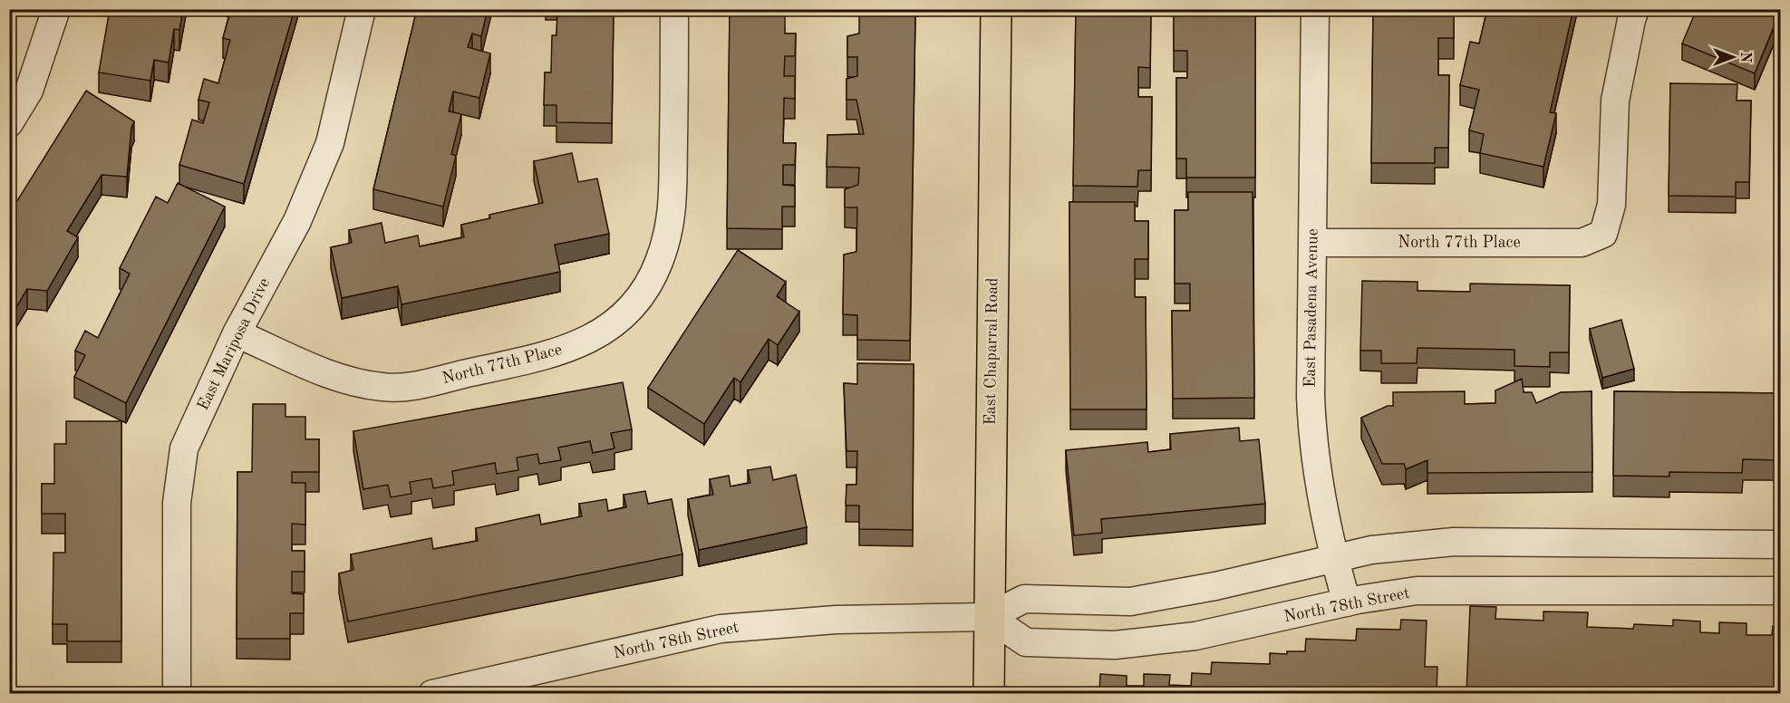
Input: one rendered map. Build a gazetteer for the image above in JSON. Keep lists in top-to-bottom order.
{
  "streets": {
    "main road": ["East Chaparral Road"],
    "street": [
      "North 77th Place",
      "East Pasadena Avenue",
      "East Mariposa Drive",
      "North 78th Street"
    ]
  },
  "crossings": [
    ["North 77th Place", "East Pasadena Avenue"],
    ["North 77th Place", "East Mariposa Drive"],
    ["East Pasadena Avenue", "North 78th Street"],
    ["East Chaparral Road", "North 78th Street"]
  ],
  "north": "right"
}
